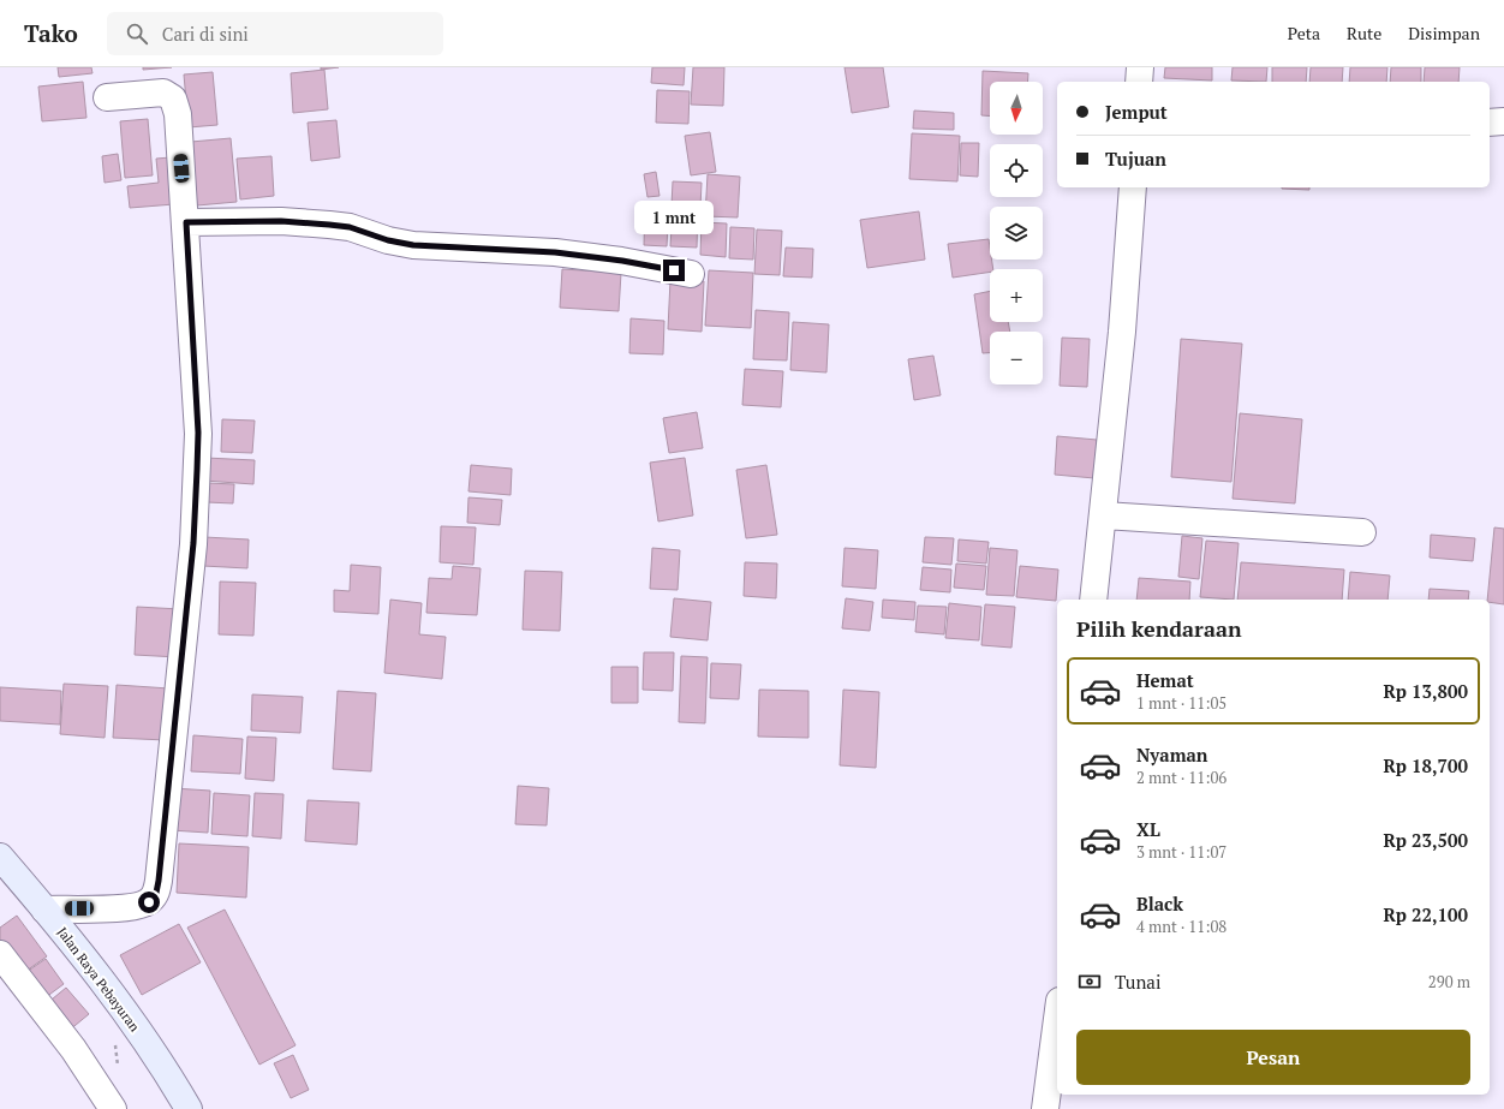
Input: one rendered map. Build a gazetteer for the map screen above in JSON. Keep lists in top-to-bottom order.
{
  "streets": {
    "main road": ["Jalan Raya Pebayuran"]
  },
  "north": "bottom",
  "page": {
    "header": "Tako",
    "search": "Cari di sini",
    "nav": ["Peta", "Rute", "Disimpan"],
    "map_buttons": ["+", "−"],
    "banner": ["Jemput", "Tujuan"],
    "bubble": "1 mnt",
    "heading": "Pilih kendaraan",
    "list": [
      {
        "name": "Hemat",
        "note": "1 mnt · 11:05",
        "value": "Rp 13,800"
      },
      {
        "name": "Nyaman",
        "note": "2 mnt · 11:06",
        "value": "Rp 18,700"
      },
      {
        "name": "XL",
        "note": "3 mnt · 11:07",
        "value": "Rp 23,500"
      },
      {
        "name": "Black",
        "note": "4 mnt · 11:08",
        "value": "Rp 22,100"
      }
    ],
    "pay": ["Tunai", "290 m"],
    "buttons": "Pesan"
  }
}
